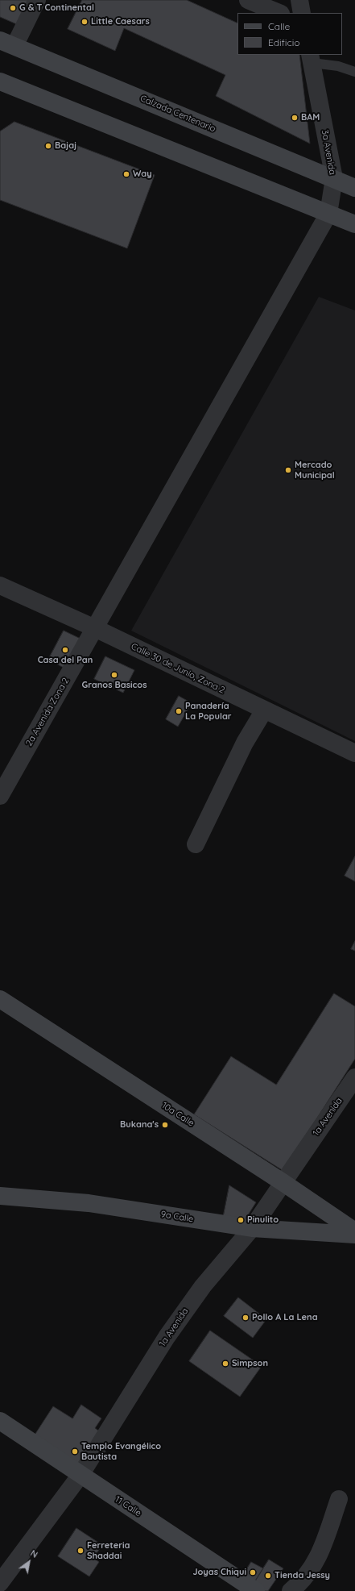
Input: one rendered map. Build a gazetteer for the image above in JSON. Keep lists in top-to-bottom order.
{
  "streets": {
    "street": [
      "Calzada Centenario",
      "3a Avenida",
      "Calle 30 de Junio, Zona 2",
      "2a Avenida Zona 2",
      "10a Calle",
      "1a Avenida",
      "9a Calle",
      "11 Calle"
    ]
  },
  "crossings": [
    ["Calzada Centenario", "3a Avenida"],
    ["3a Avenida", "2a Avenida Zona 2"],
    ["Calle 30 de Junio, Zona 2", "2a Avenida Zona 2"],
    ["10a Calle", "1a Avenida"],
    ["1a Avenida", "9a Calle"],
    ["1a Avenida", "11 Calle"]
  ],
  "places": [
    "G & T Continental",
    "Little Caesars",
    "BAM",
    "Bajaj",
    "Way",
    "Mercado Municipal",
    "Casa del Pan",
    "Granos Basicos",
    "Panadería La Popular",
    "Bukana's",
    "Pinulito",
    "Pollo A La Lena",
    "Simpson",
    "Templo Evangélico Bautista",
    "Ferreteria Shaddai",
    "Joyas Chiqui",
    "Tienda Jessy"
  ],
  "legend": ["Calle", "Edificio"],
  "north": "top right"
}
